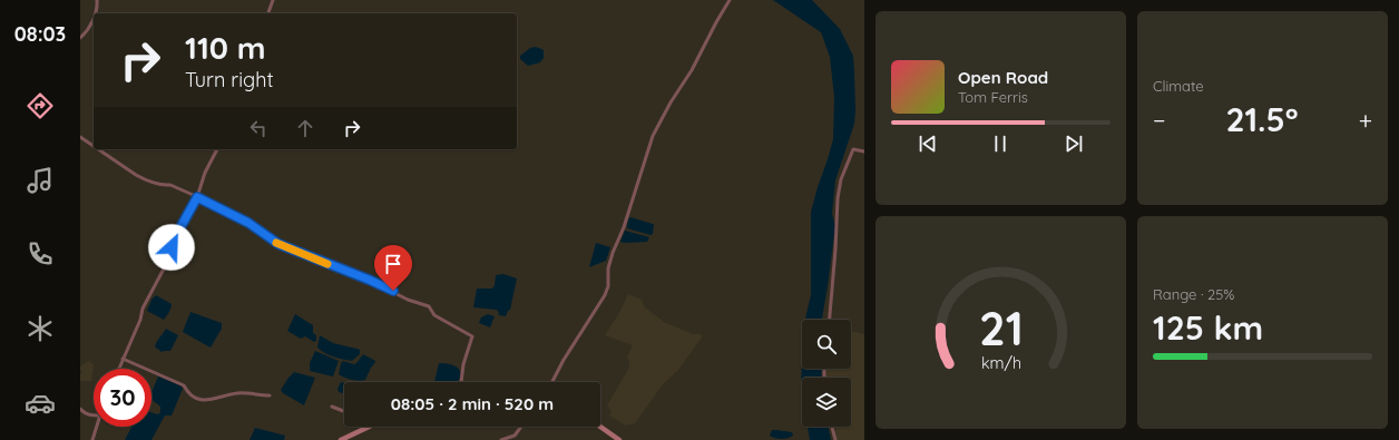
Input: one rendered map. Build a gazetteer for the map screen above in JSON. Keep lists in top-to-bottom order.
{
  "page": {
    "tabs": "08:03",
    "tile": [
      "Climate",
      ["Range · 25%", "125 km"]
    ],
    "turn": ["110 m", "Turn right"],
    "song": ["Open Road", "Tom Ferris"],
    "heat": ["−", "21.5°", "+"],
    "limit": "30",
    "trip": "08:05 · 2 min · 520 m",
    "gauge": ["21", "km/h"]
  }
}
